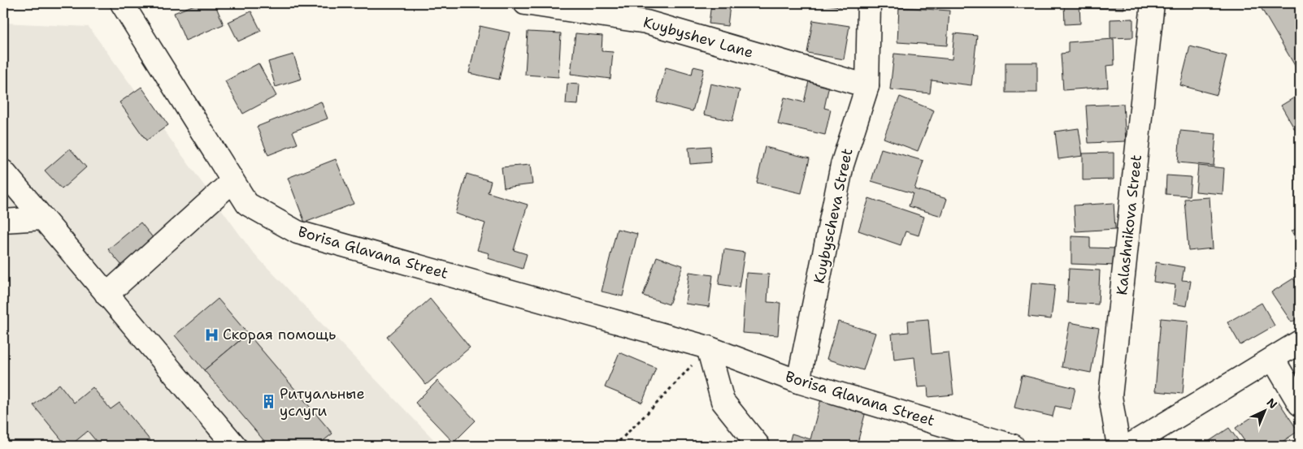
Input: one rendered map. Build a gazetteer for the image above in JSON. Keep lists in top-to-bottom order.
{
  "streets": {
    "street": [
      "Kuybyshev Lane",
      "Kuybyscheva Street",
      "Kalashnikova Street",
      "Borisa Glavana Street"
    ]
  },
  "crossings": [
    ["Kuybyshev Lane", "Kuybyscheva Street"],
    ["Kuybyscheva Street", "Borisa Glavana Street"]
  ],
  "places": {
    "hospital": ["Скорая помощь"],
    "building": ["Ритуальные услуги"]
  },
  "north": "top right"
}
